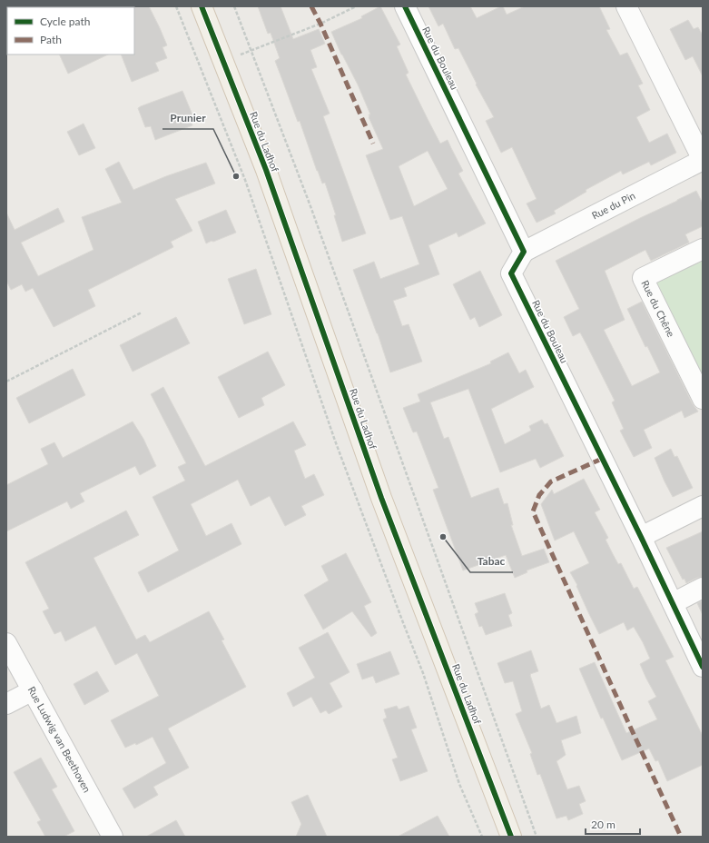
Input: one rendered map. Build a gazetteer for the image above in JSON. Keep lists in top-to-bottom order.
{
  "streets": {
    "main road": ["Rue du Ladhof"],
    "street": [
      "Rue du Bouleau",
      "Rue du Pin",
      "Rue du Chêne",
      "Rue Ludwig van Beethoven"
    ]
  },
  "crossings": [
    ["Rue du Bouleau", "Rue du Pin"]
  ],
  "places": ["Prunier", "Tabac"],
  "legend": ["Cycle path", "Path"],
  "scale_bar": "20 m"
}
